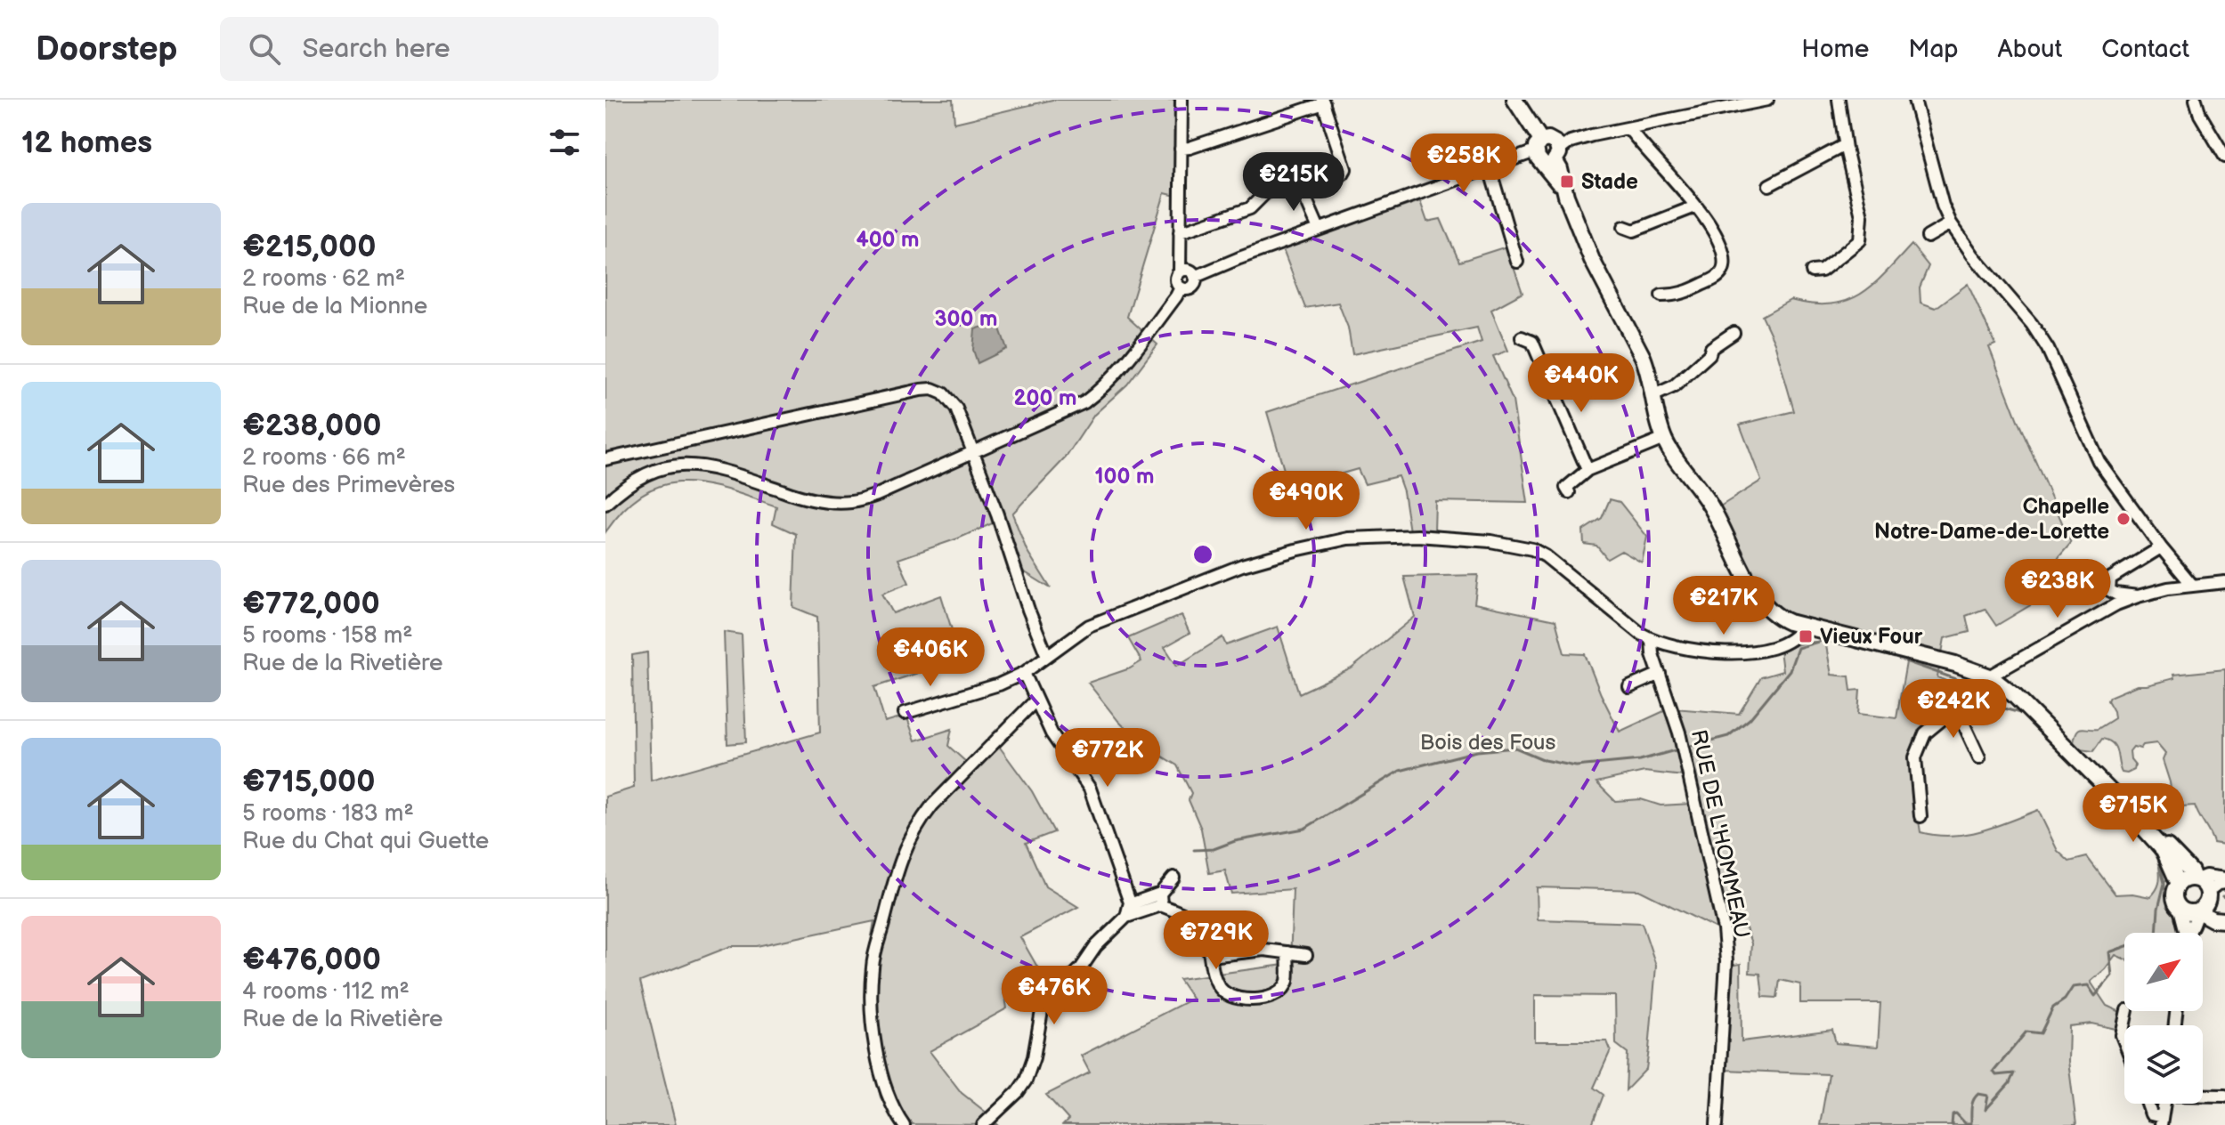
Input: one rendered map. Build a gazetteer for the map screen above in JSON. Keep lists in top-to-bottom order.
{
  "streets": {
    "street": ["RUE DE L'HOMMEAU"]
  },
  "parks": ["Bois des Fous"],
  "places": {
    "transit": ["Stade", "Vieux Four"],
    "other": ["Chapelle Notre-Dame-de-Lorette"]
  },
  "north": "top right",
  "page": {
    "header": "Doorstep",
    "search": "Search here",
    "nav": [
      "Home",
      "Map",
      "About",
      "Contact"
    ],
    "heading": "12 homes",
    "price": [
      "€258K",
      "€215K",
      "€440K",
      "€490K",
      "€238K",
      "€217K",
      "€406K",
      "€242K",
      "€772K",
      "€715K",
      "€729K",
      "€476K"
    ],
    "list": [
      {
        "name": "€215,000",
        "note": "2 rooms · 62 m² · Rue de la Mionne"
      },
      {
        "name": "€238,000",
        "note": "2 rooms · 66 m² · Rue des Primevères"
      },
      {
        "name": "€772,000",
        "note": "5 rooms · 158 m² · Rue de la Rivetière"
      },
      {
        "name": "€715,000",
        "note": "5 rooms · 183 m² · Rue du Chat qui Guette"
      },
      {
        "name": "€476,000",
        "note": "4 rooms · 112 m² · Rue de la Rivetière"
      }
    ]
  },
  "rings": [
    "400 m",
    "300 m",
    "200 m",
    "100 m"
  ]
}
